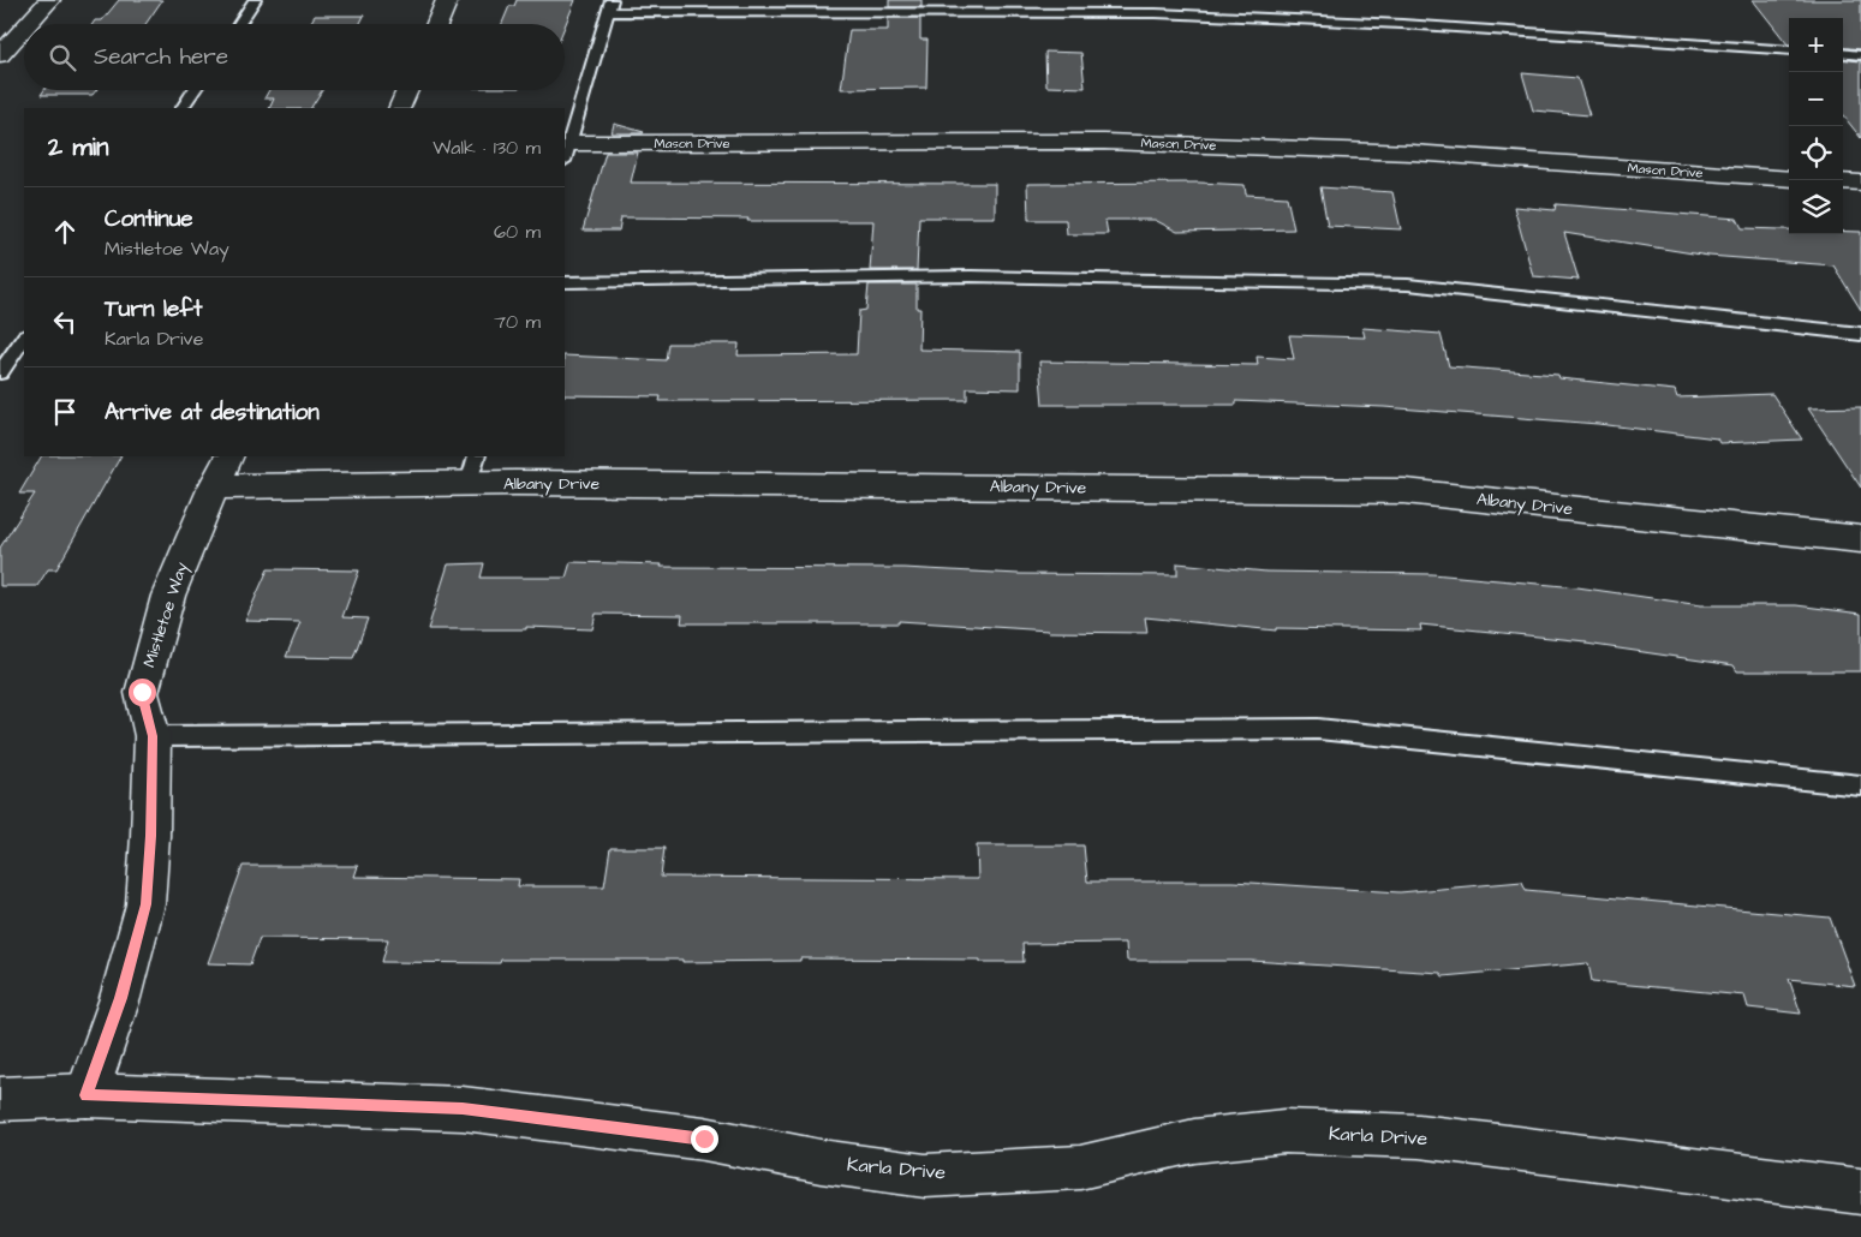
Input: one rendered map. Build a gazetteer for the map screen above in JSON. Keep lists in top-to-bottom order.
{
  "streets": {
    "street": [
      "Mason Drive",
      "Albany Drive",
      "Mistletoe Way",
      "Karla Drive"
    ]
  },
  "crossings": [
    ["Albany Drive", "Mistletoe Way"],
    ["Mistletoe Way", "Karla Drive"]
  ],
  "page": {
    "map_buttons": ["+", "−"],
    "search": "Search here",
    "heading": ["2 min", "Walk · 130 m"],
    "list": [
      ["Continue", "Mistletoe Way", "60 m"],
      ["Turn left", "Karla Drive", "70 m"],
      "Arrive at destination"
    ]
  }
}
